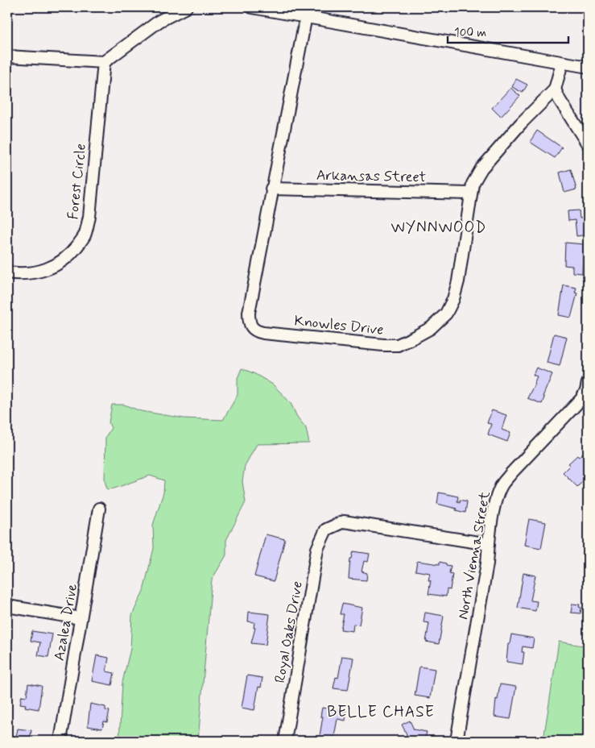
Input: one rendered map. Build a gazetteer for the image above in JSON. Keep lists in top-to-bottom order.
{
  "streets": {
    "street": [
      "Arkansas Street",
      "Forest Circle",
      "Knowles Drive",
      "North Vienna Street",
      "Azalea Drive",
      "Royal Oaks Drive"
    ]
  },
  "crossings": [
    ["Arkansas Street", "Knowles Drive"],
    ["North Vienna Street", "Royal Oaks Drive"]
  ],
  "districts": ["WYNNWOOD", "BELLE CHASE"],
  "scale_bar": "100 m"
}
